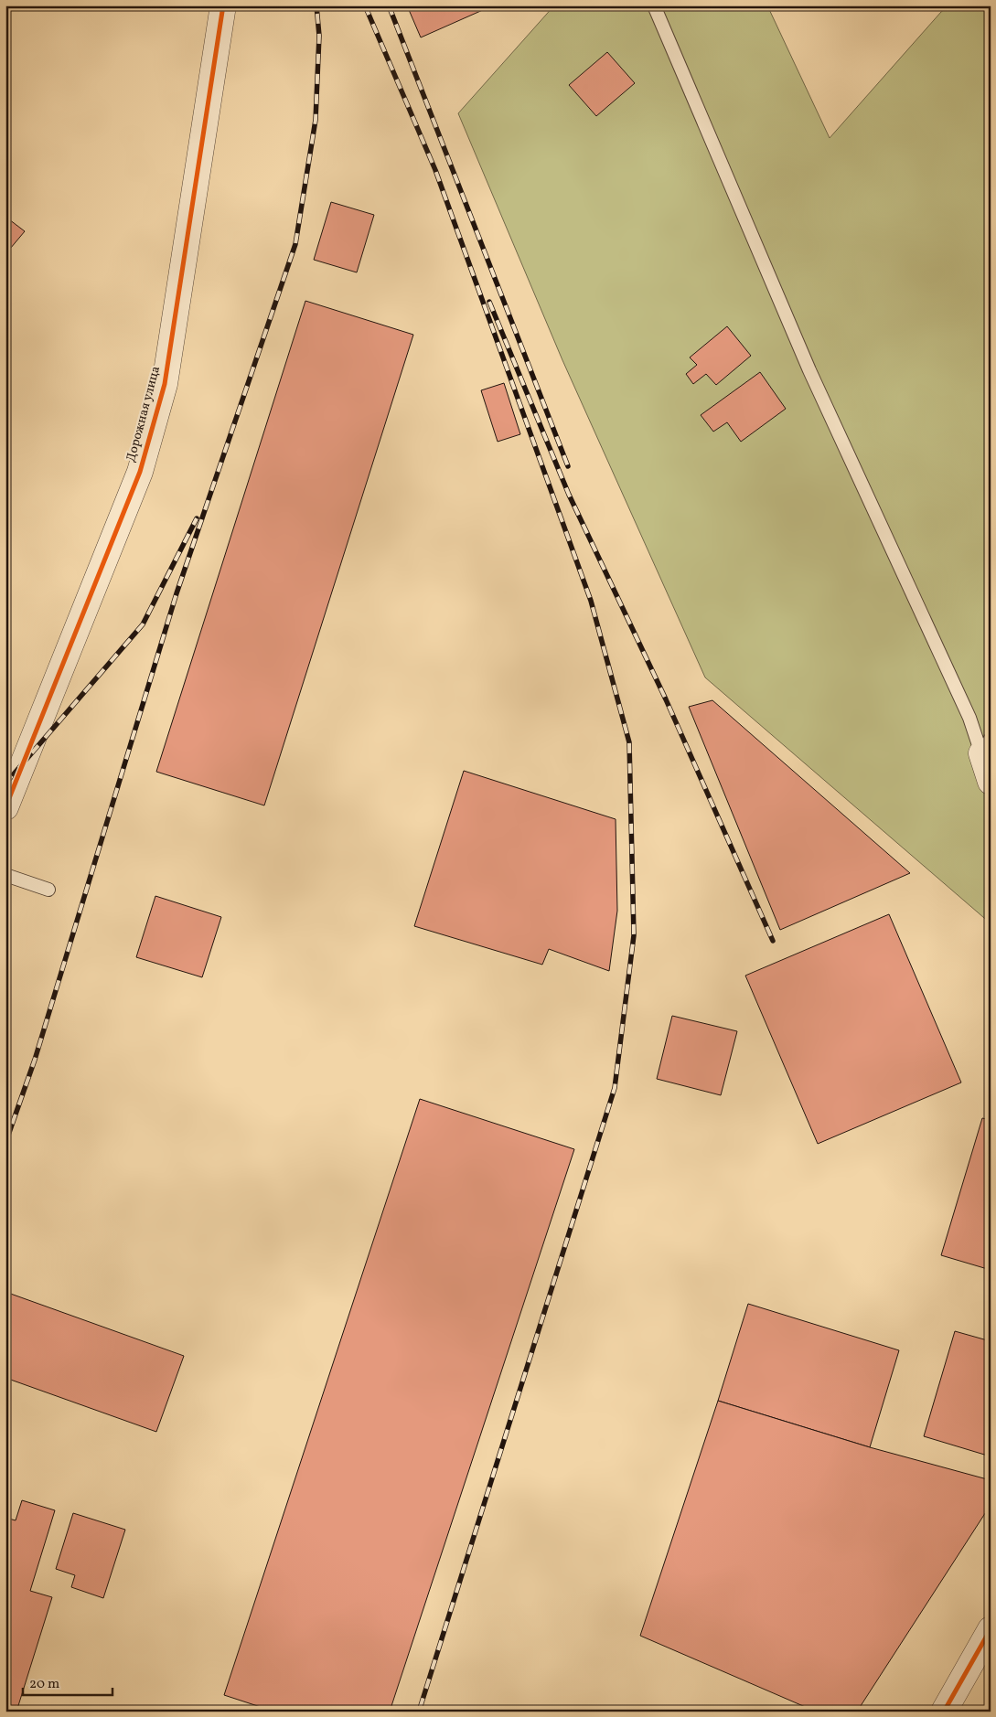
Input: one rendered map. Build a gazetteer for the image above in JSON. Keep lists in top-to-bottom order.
{
  "streets": {
    "street": ["Дорожная улица"]
  },
  "scale_bar": "20 m"
}
